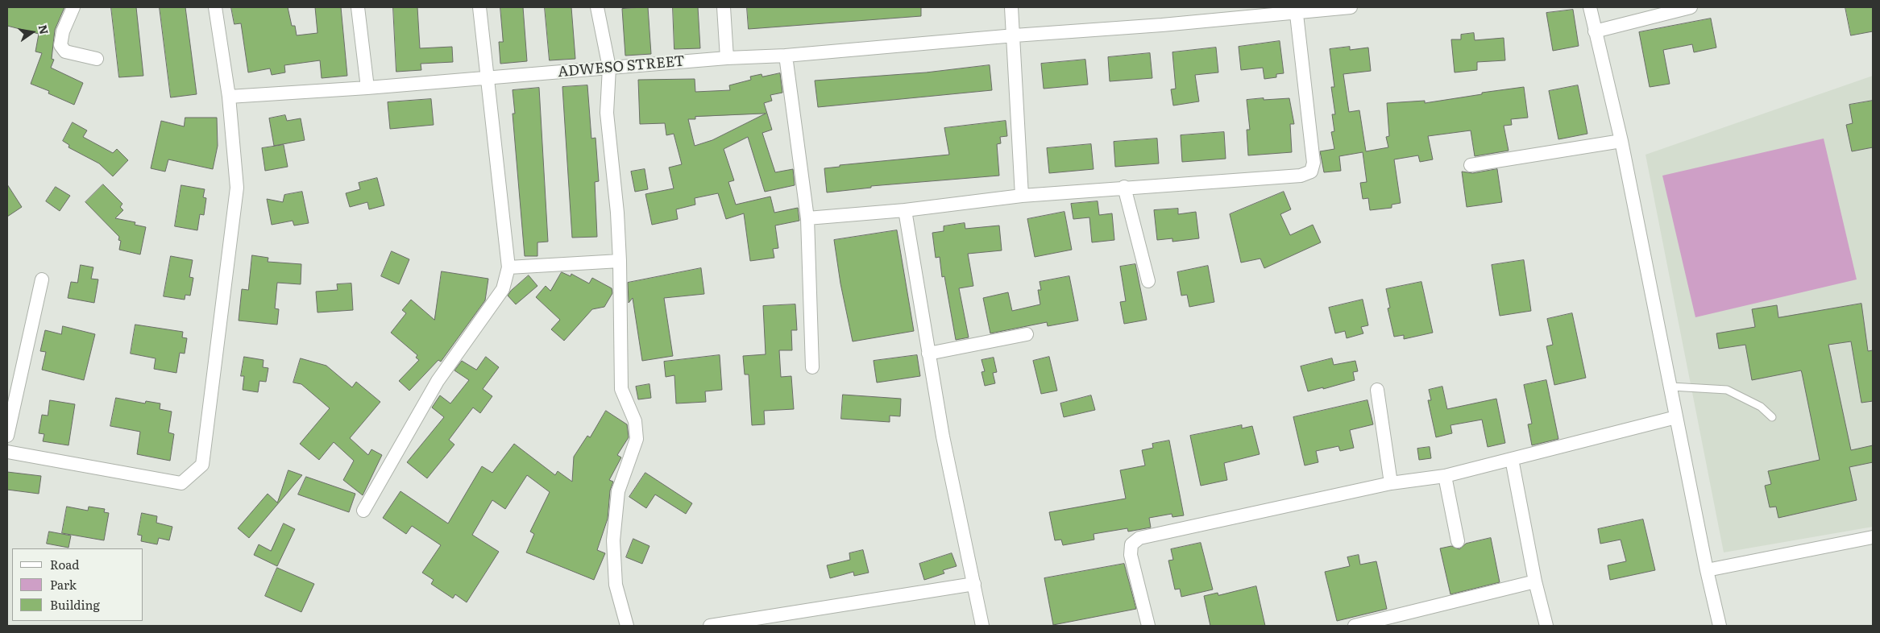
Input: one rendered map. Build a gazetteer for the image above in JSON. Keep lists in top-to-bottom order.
{
  "streets": {
    "street": ["ADWESO STREET"]
  },
  "legend": ["Road", "Park", "Building"],
  "north": "right"
}
